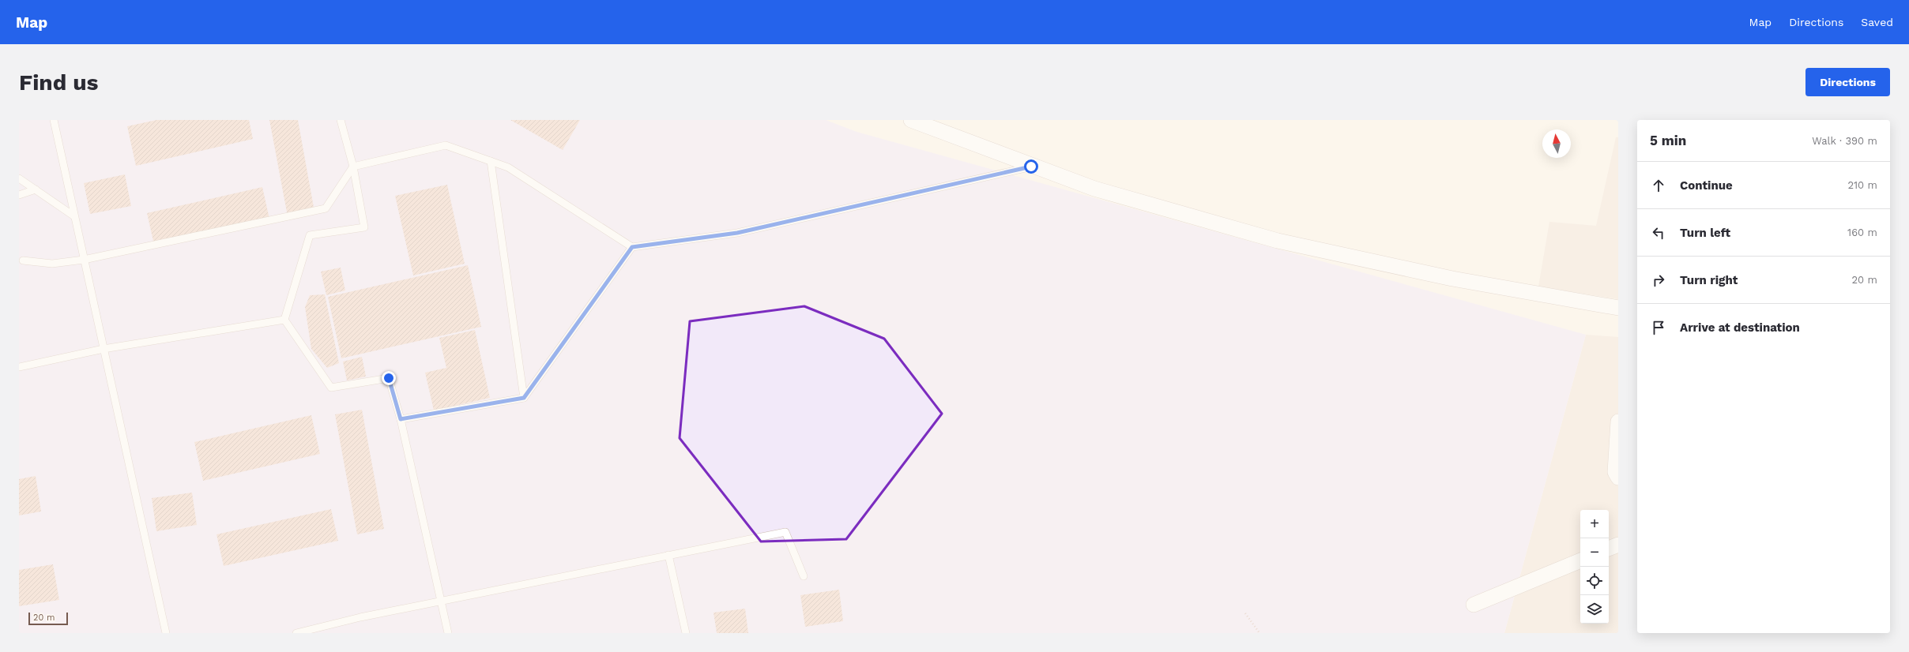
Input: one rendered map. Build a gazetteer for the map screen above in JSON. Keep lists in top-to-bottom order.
{
  "scale_bar": "20 m",
  "north": "top",
  "page": {
    "header": "Map",
    "nav": ["Map", "Directions", "Saved"],
    "buttons": "Directions",
    "title": "Find us",
    "heading": ["5 min", "Walk · 390 m"],
    "list": [
      ["Continue", "210 m"],
      ["Turn left", "160 m"],
      ["Turn right", "20 m"],
      "Arrive at destination"
    ],
    "map_buttons": ["+", "−"],
    "scale": "20 m"
  }
}
